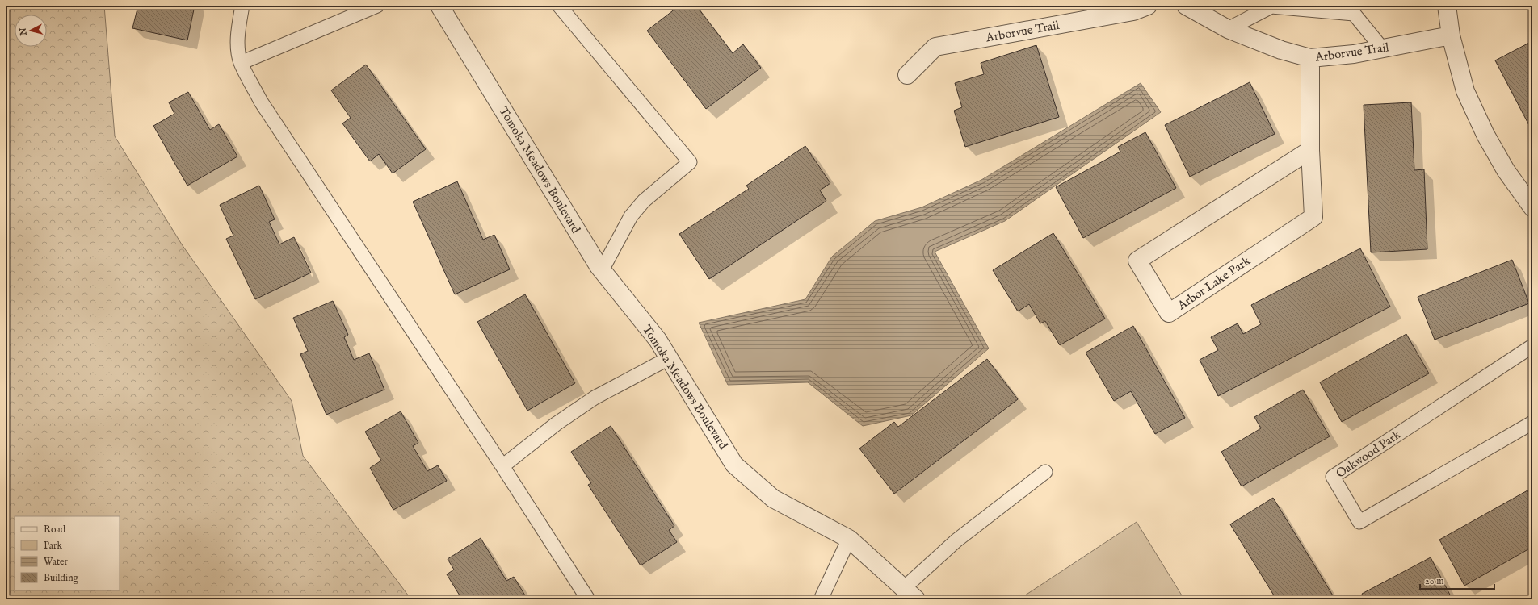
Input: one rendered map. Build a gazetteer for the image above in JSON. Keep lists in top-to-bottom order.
{
  "streets": {
    "street": ["Arborvue Trail", "Tomoka Meadows Boulevard", "Arbor Lake Park"],
    "lane": ["Oakwood Park"]
  },
  "crossings": [
    ["Arborvue Trail", "Arbor Lake Park"]
  ],
  "legend": [
    "Road",
    "Park",
    "Water",
    "Building"
  ],
  "scale_bar": "20 m",
  "north": "left"
}
